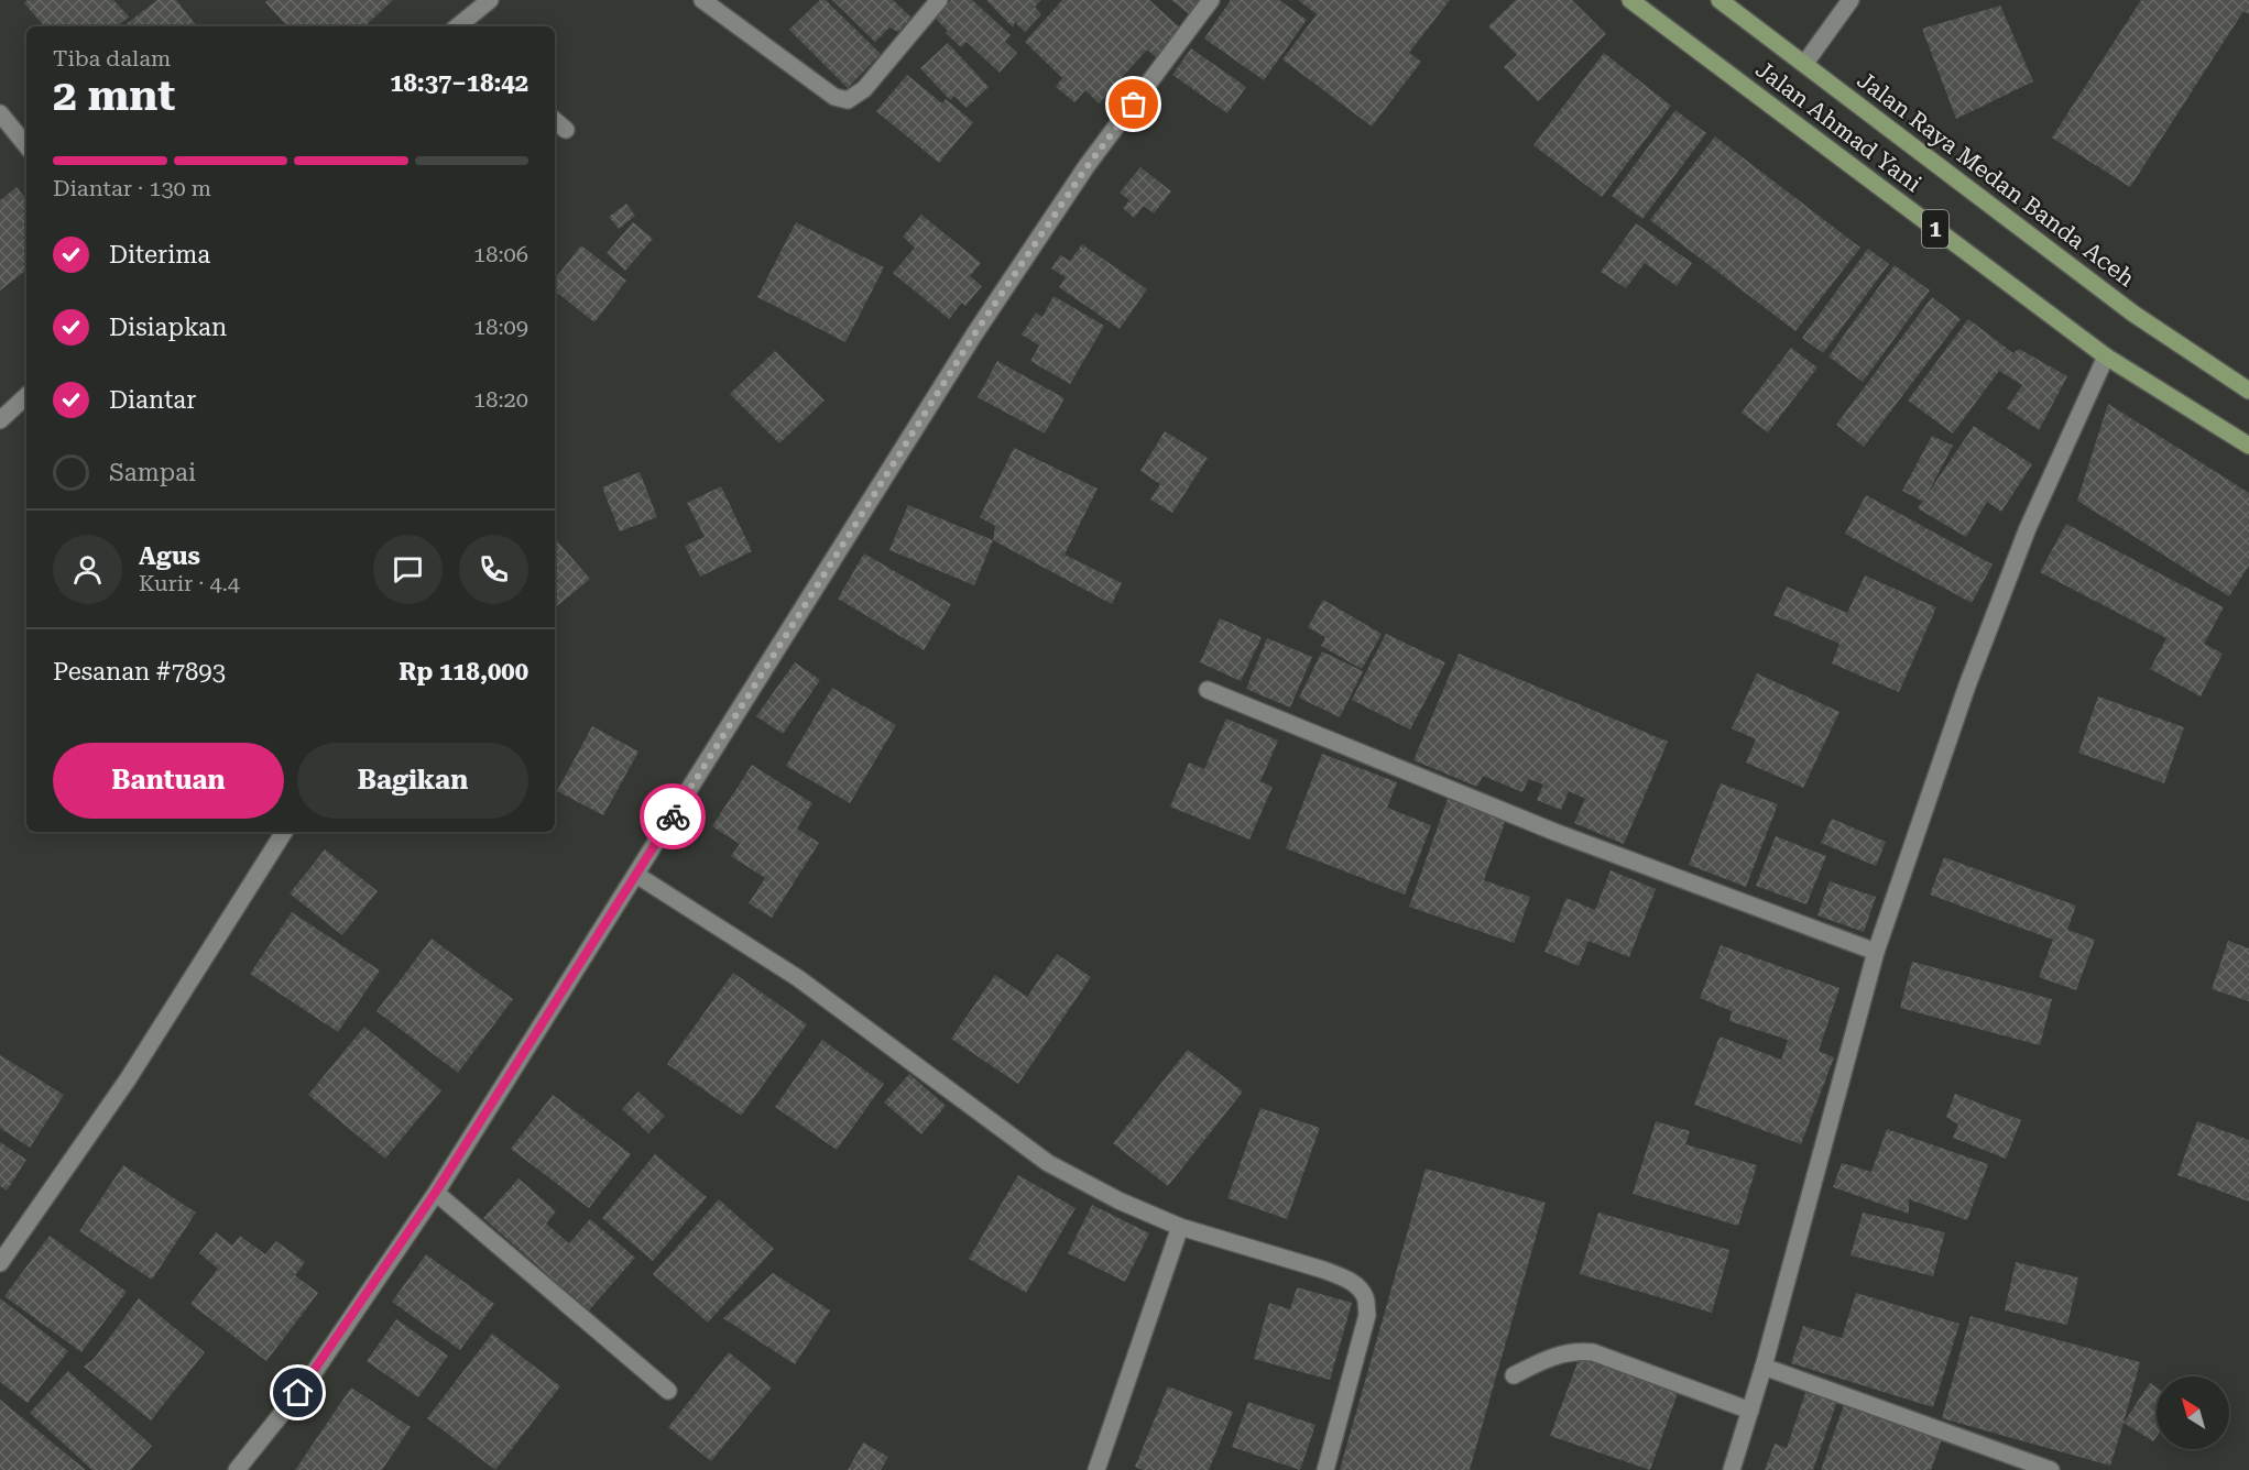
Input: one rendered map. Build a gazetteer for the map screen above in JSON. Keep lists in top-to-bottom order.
{
  "streets": {
    "main road": ["Jalan Ahmad Yani", "Jalan Raya Medan Banda Aceh", "1"]
  },
  "north": "top left",
  "page": {
    "heading": ["2 mnt", "Tiba dalam", "18:37–18:42"],
    "panel": [
      "Agus",
      "Kurir · 4.4",
      "Pesanan #7893",
      "Rp 118,000"
    ],
    "bar": "Diantar · 130 m",
    "list": [
      ["Diterima", "18:06"],
      ["Disiapkan", "18:09"],
      ["Diantar", "18:20"],
      "Sampai"
    ],
    "buttons": ["Bantuan", "Bagikan"]
  }
}
